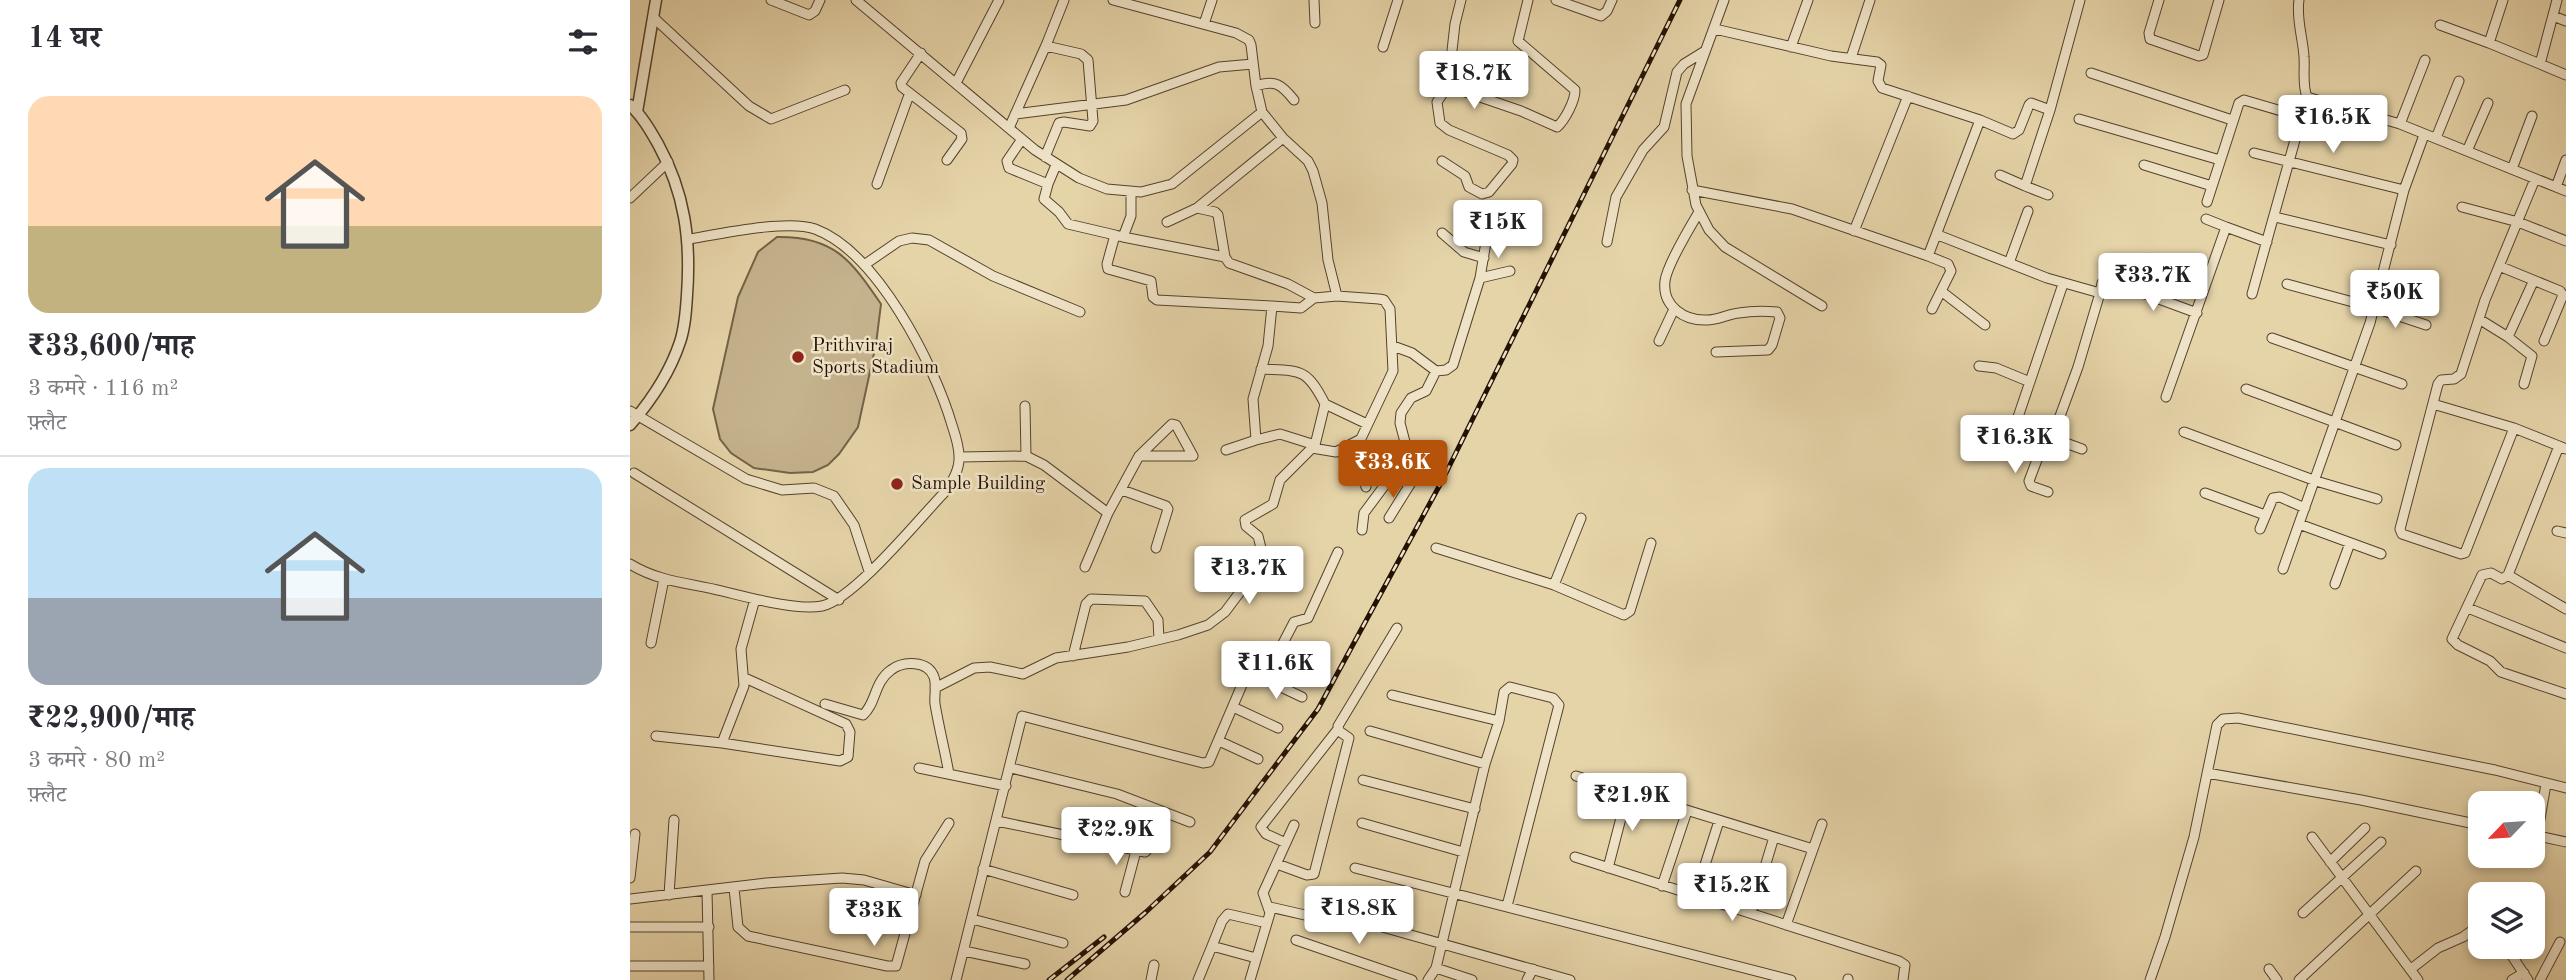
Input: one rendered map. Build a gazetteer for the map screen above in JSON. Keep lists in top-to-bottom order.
{
  "places": ["Prithviraj Sports Stadium", "Sample Building"],
  "north": "bottom left",
  "page": {
    "heading": "14 घर",
    "price": [
      "₹18.7K",
      "₹16.5K",
      "₹15K",
      "₹33.7K",
      "₹50K",
      "₹16.3K",
      "₹33.6K",
      "₹13.7K",
      "₹11.6K",
      "₹21.9K",
      "₹22.9K",
      "₹15.2K",
      "₹18.8K",
      "₹33K"
    ],
    "list": [
      {
        "name": "₹33,600/माह",
        "note": "3 कमरे · 116 m² · फ़्लैट"
      },
      {
        "name": "₹22,900/माह",
        "note": "3 कमरे · 80 m² · फ़्लैट"
      }
    ]
  }
}
